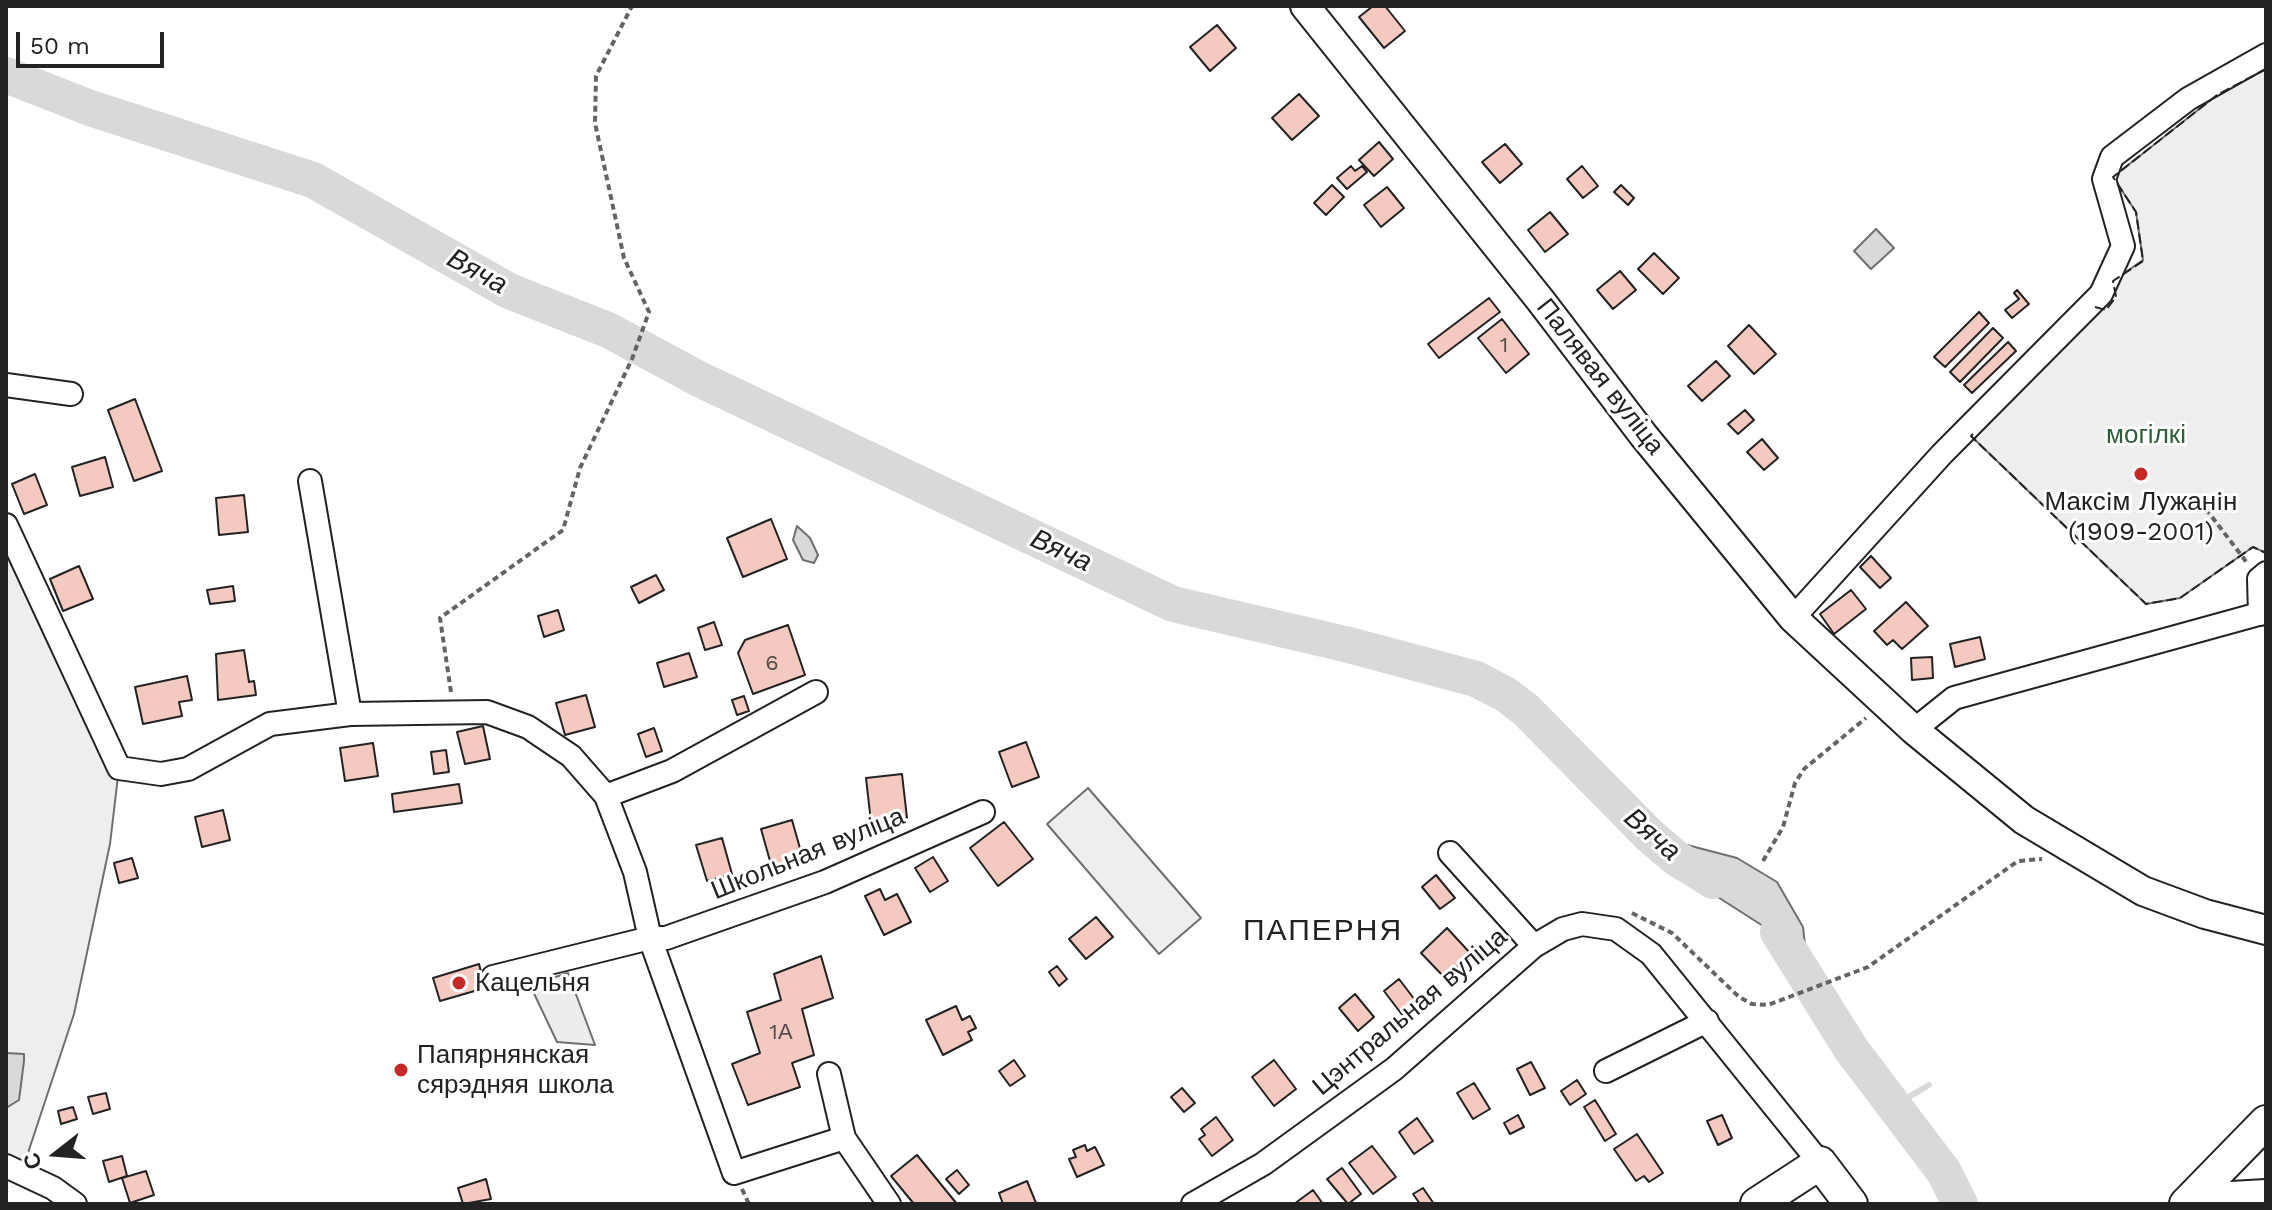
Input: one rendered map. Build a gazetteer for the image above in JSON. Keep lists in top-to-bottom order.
{
  "streets": {
    "main road": ["Палявая вуліца"],
    "street": ["Школьная вуліца", "Цэнтральная вуліца"]
  },
  "districts": ["ПАПЕРНЯ"],
  "water": ["Вяча"],
  "parks": ["могілкі"],
  "places": ["Максiм Лужанiн (1909-2001)", "Кацельня", "Папярнянская сярэдняя школа"],
  "house_numbers": ["1", "6", "1А"],
  "scale_bar": "50 m",
  "north": "left"
}
